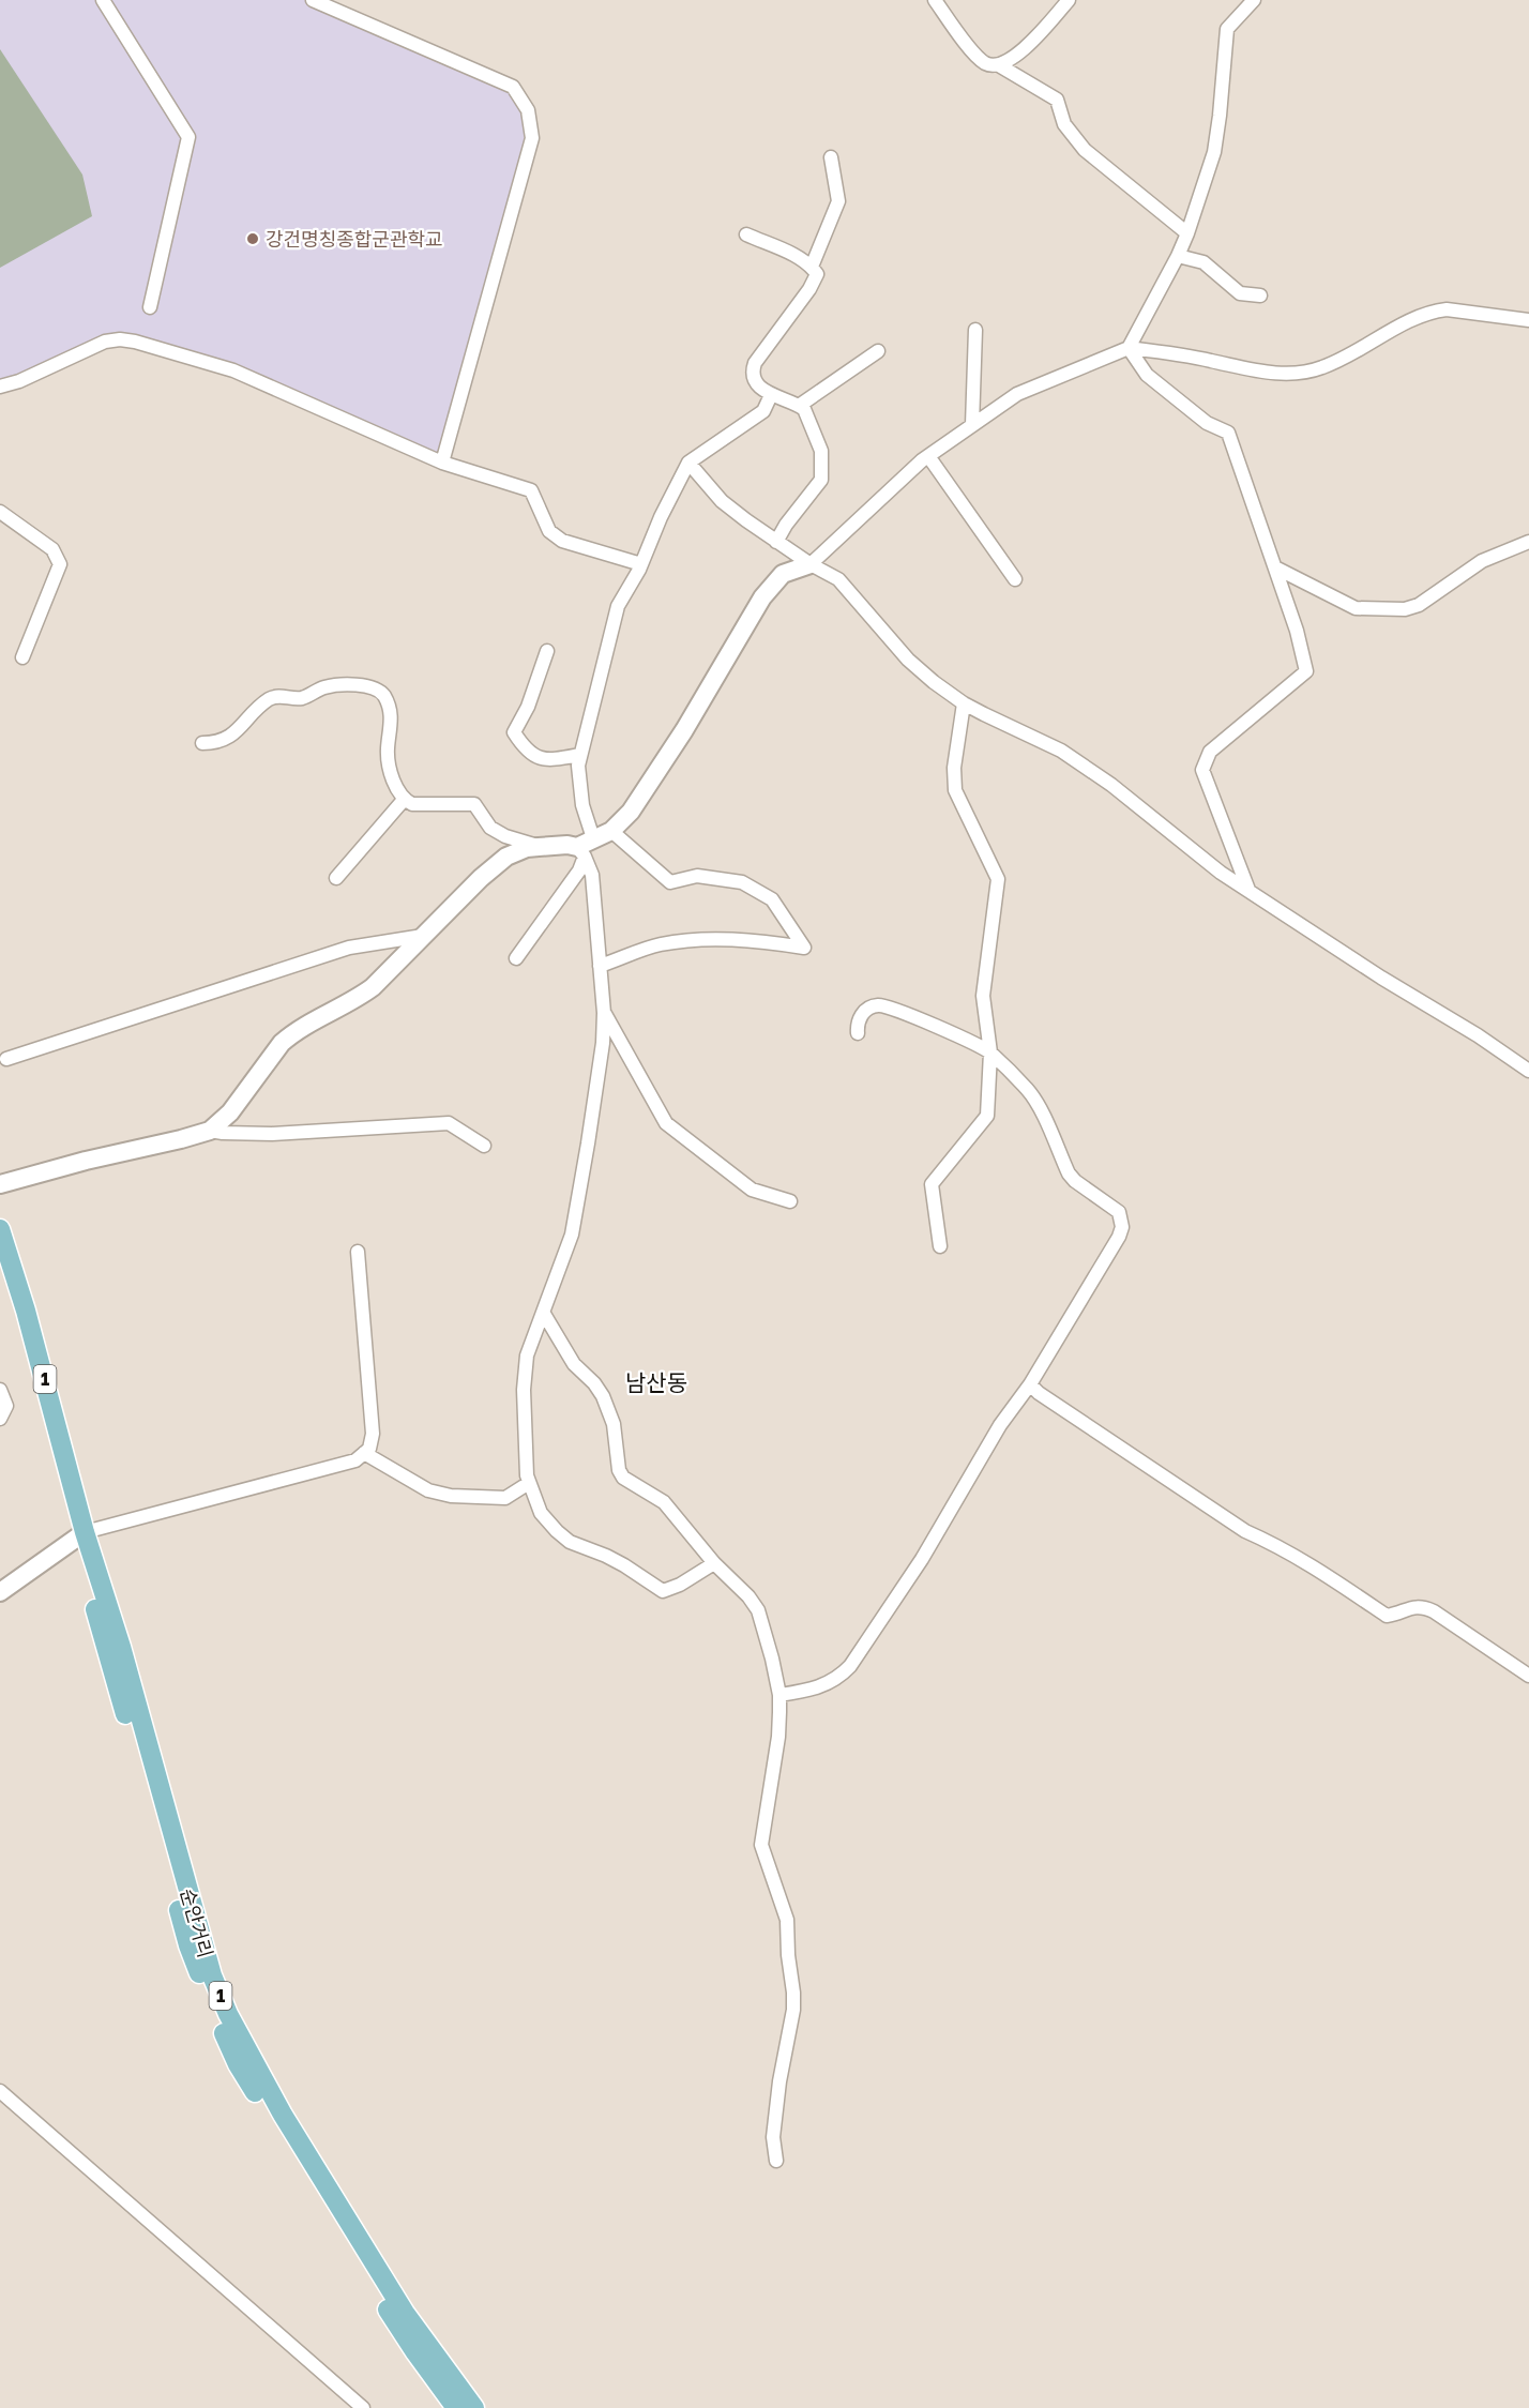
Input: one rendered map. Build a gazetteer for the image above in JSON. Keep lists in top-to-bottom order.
{
  "streets": {
    "main road": ["1", "순안거리"]
  },
  "districts": ["남산동"],
  "places": ["강건명칭종합군관학교"]
}
